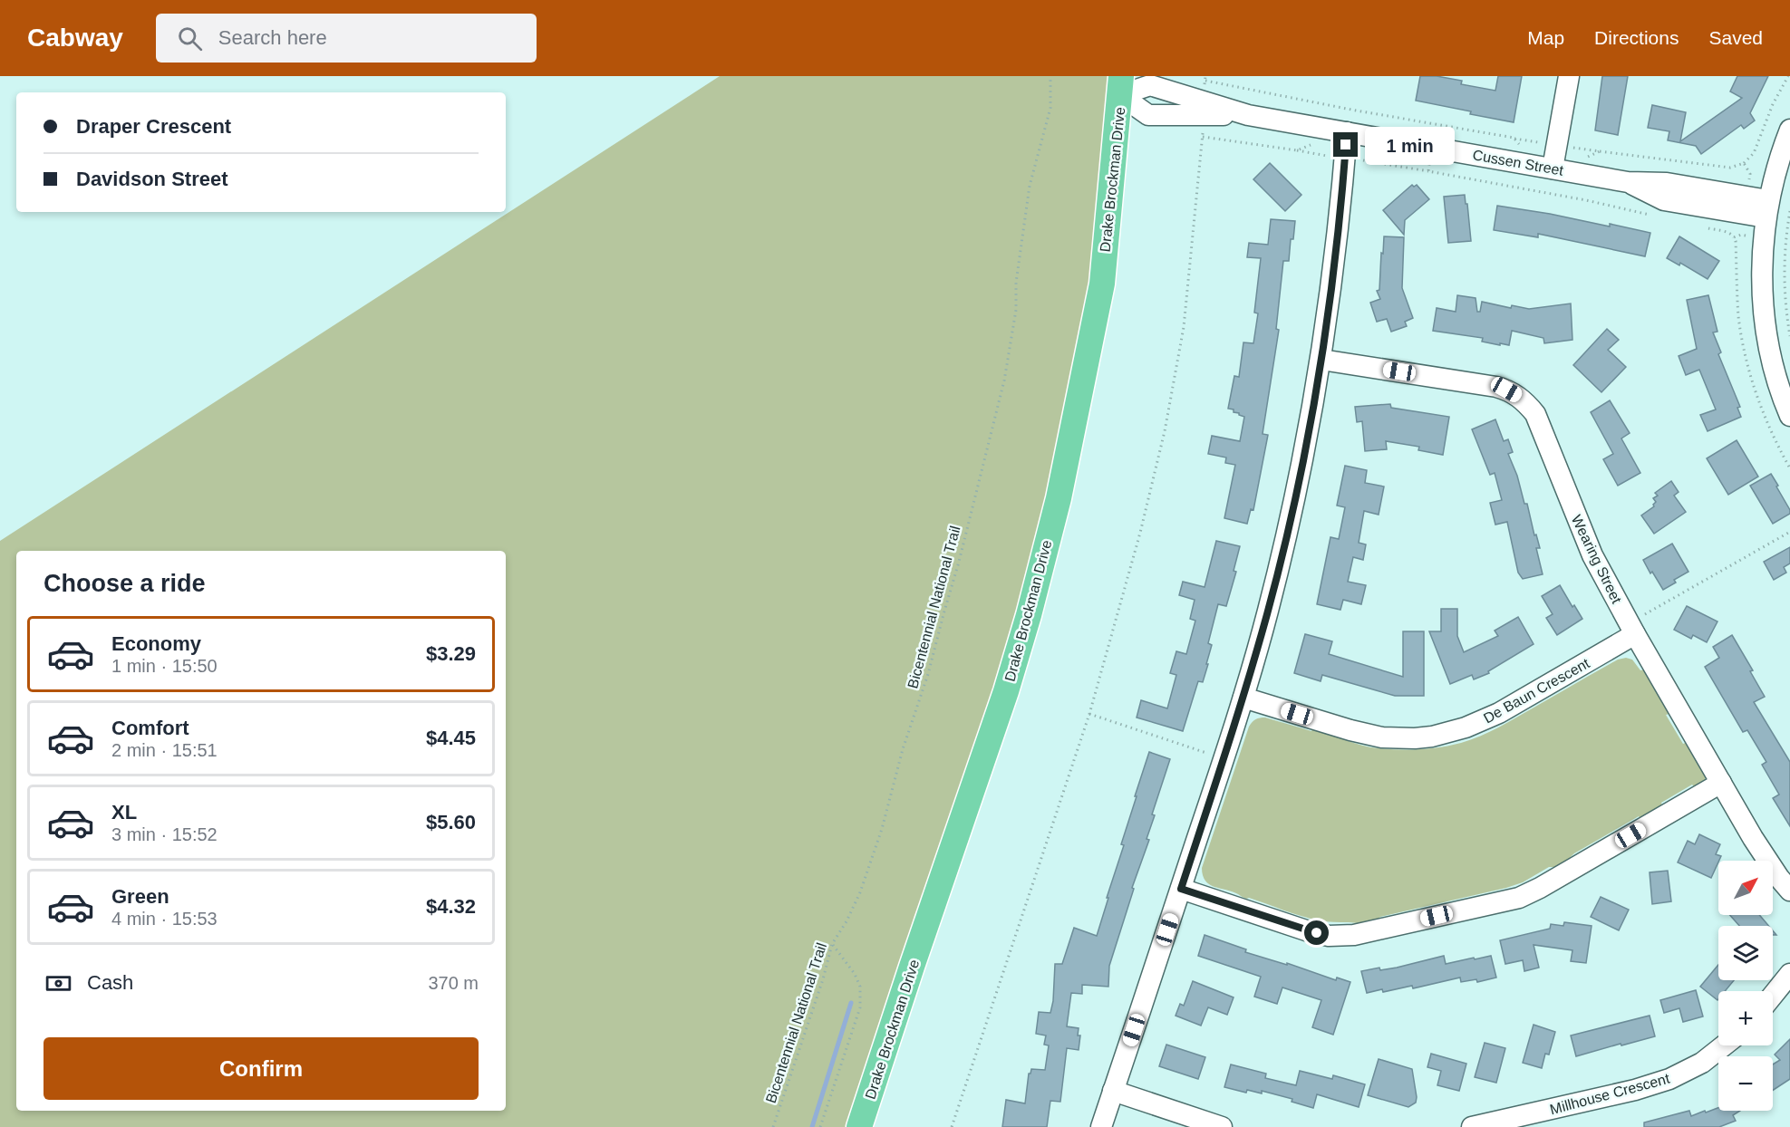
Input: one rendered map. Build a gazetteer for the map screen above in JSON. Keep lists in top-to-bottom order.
{
  "streets": {
    "main road": ["Drake Brockman Drive"],
    "street": [
      "Cussen Street",
      "Wearing Street",
      "De Baun Crescent",
      "Millhouse Crescent"
    ],
    "path": ["Bicentennial National Trail"]
  },
  "crossings": [
    ["Cussen Street", "Drake Brockman Drive"],
    ["Wearing Street", "De Baun Crescent"]
  ],
  "north": "top right",
  "page": {
    "header": "Cabway",
    "search": "Search here",
    "nav": ["Map", "Directions", "Saved"],
    "banner": ["Draper Crescent", "Davidson Street"],
    "bubble": "1 min",
    "heading": "Choose a ride",
    "list": [
      {
        "name": "Economy",
        "note": "1 min · 15:50",
        "value": "$3.29"
      },
      {
        "name": "Comfort",
        "note": "2 min · 15:51",
        "value": "$4.45"
      },
      {
        "name": "XL",
        "note": "3 min · 15:52",
        "value": "$5.60"
      },
      {
        "name": "Green",
        "note": "4 min · 15:53",
        "value": "$4.32"
      }
    ],
    "map_buttons": ["+", "−"],
    "pay": ["Cash", "370 m"],
    "buttons": "Confirm"
  }
}
